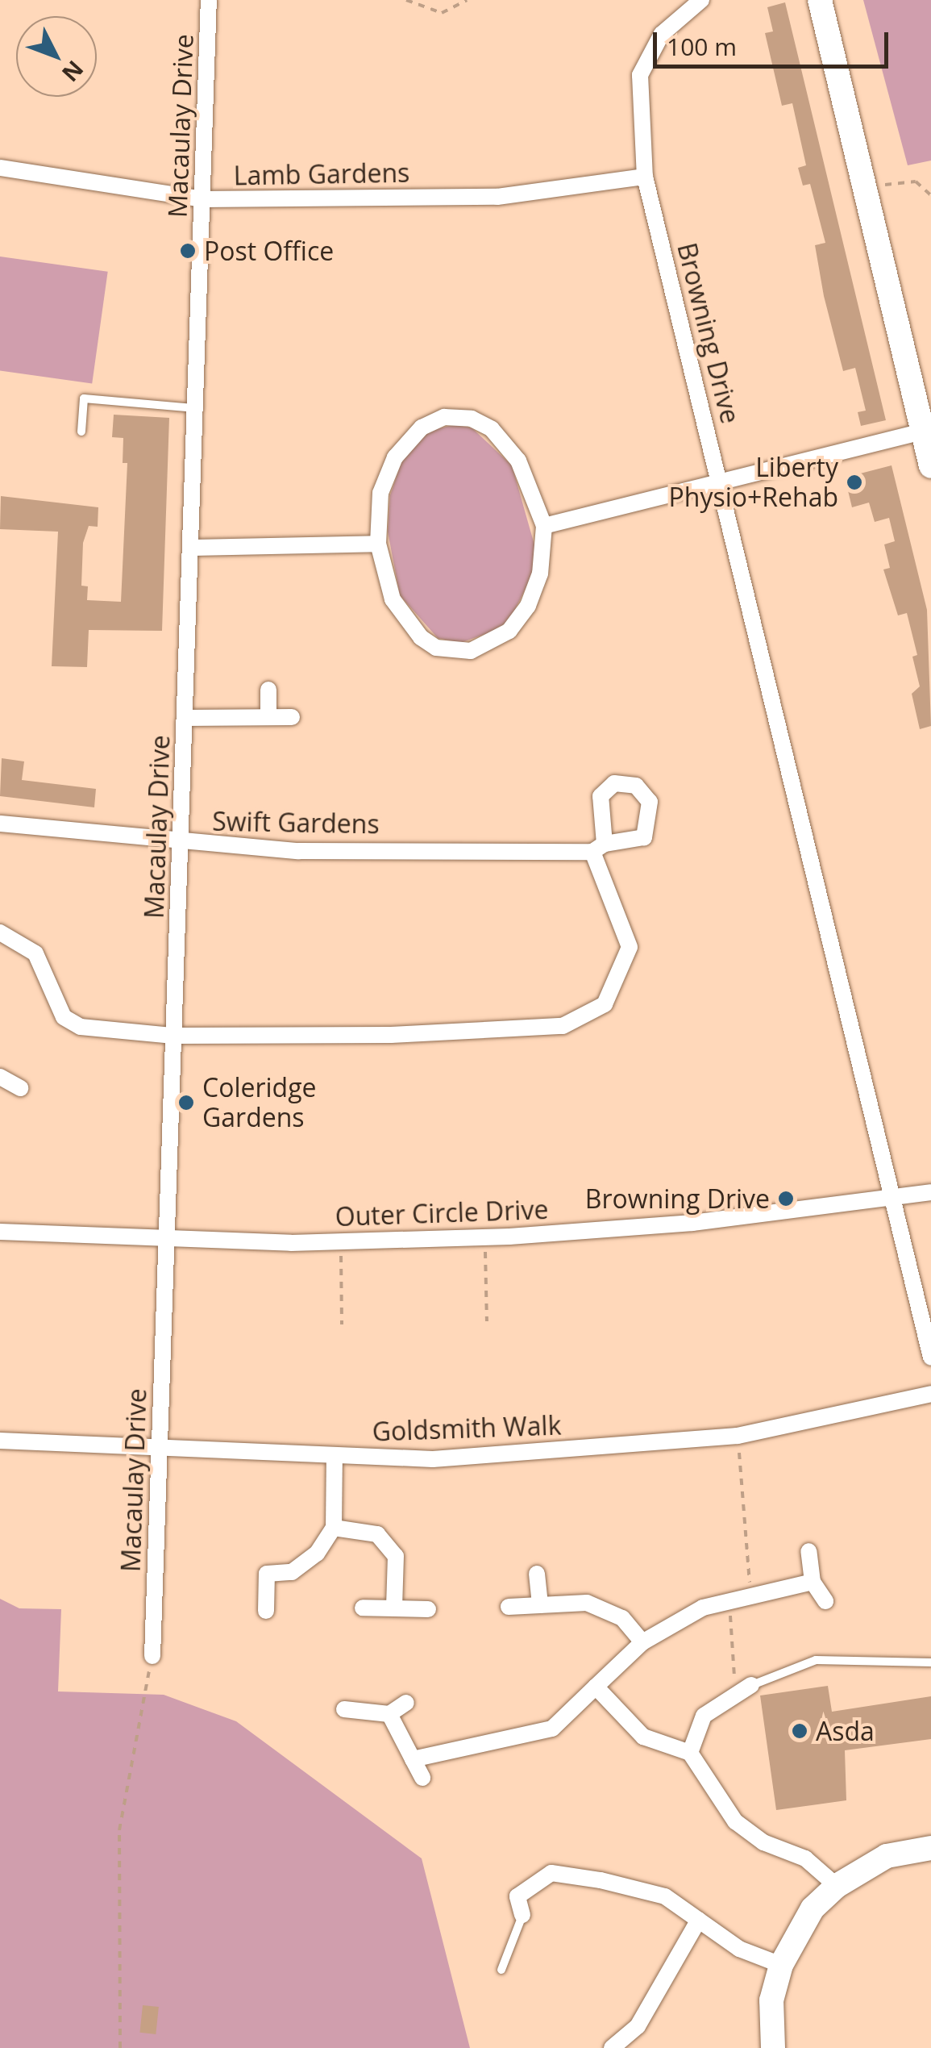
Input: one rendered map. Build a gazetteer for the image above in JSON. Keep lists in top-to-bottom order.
{
  "streets": {
    "street": [
      "Macaulay Drive",
      "Lamb Gardens",
      "Browning Drive",
      "Swift Gardens",
      "Outer Circle Drive",
      "Goldsmith Walk"
    ]
  },
  "crossings": [
    ["Macaulay Drive", "Lamb Gardens"],
    ["Macaulay Drive", "Swift Gardens"],
    ["Macaulay Drive", "Outer Circle Drive"],
    ["Macaulay Drive", "Goldsmith Walk"],
    ["Lamb Gardens", "Browning Drive"],
    ["Browning Drive", "Outer Circle Drive"]
  ],
  "places": [
    "Post Office",
    "Liberty Physio+Rehab",
    "Coleridge Gardens",
    "Browning Drive",
    "Asda"
  ],
  "scale_bar": "100 m",
  "north": "bottom right"
}
